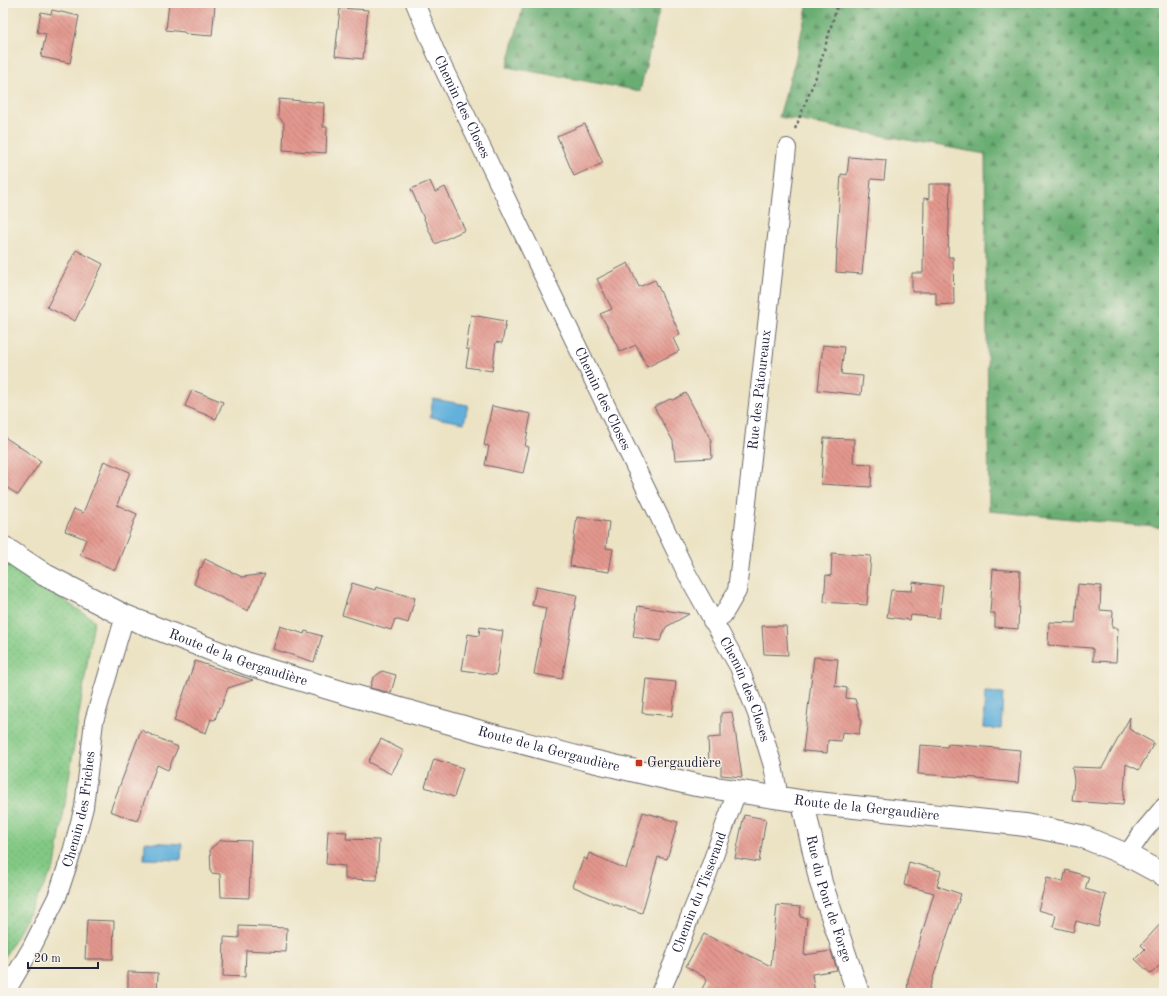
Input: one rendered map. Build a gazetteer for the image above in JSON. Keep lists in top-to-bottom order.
{
  "streets": {
    "street": [
      "Chemin des Closes",
      "Rue des Pâtoureaux",
      "Route de la Gergaudière",
      "Chemin des Friches",
      "Chemin du Tisserand",
      "Rue du Pont de Forge"
    ]
  },
  "crossings": [
    ["Chemin des Closes", "Rue des Pâtoureaux"],
    ["Chemin des Closes", "Route de la Gergaudière"],
    ["Route de la Gergaudière", "Chemin des Friches"],
    ["Route de la Gergaudière", "Chemin du Tisserand"],
    ["Route de la Gergaudière", "Rue du Pont de Forge"]
  ],
  "places": {
    "transit": ["Gergaudière"]
  },
  "scale_bar": "20 m"
}
